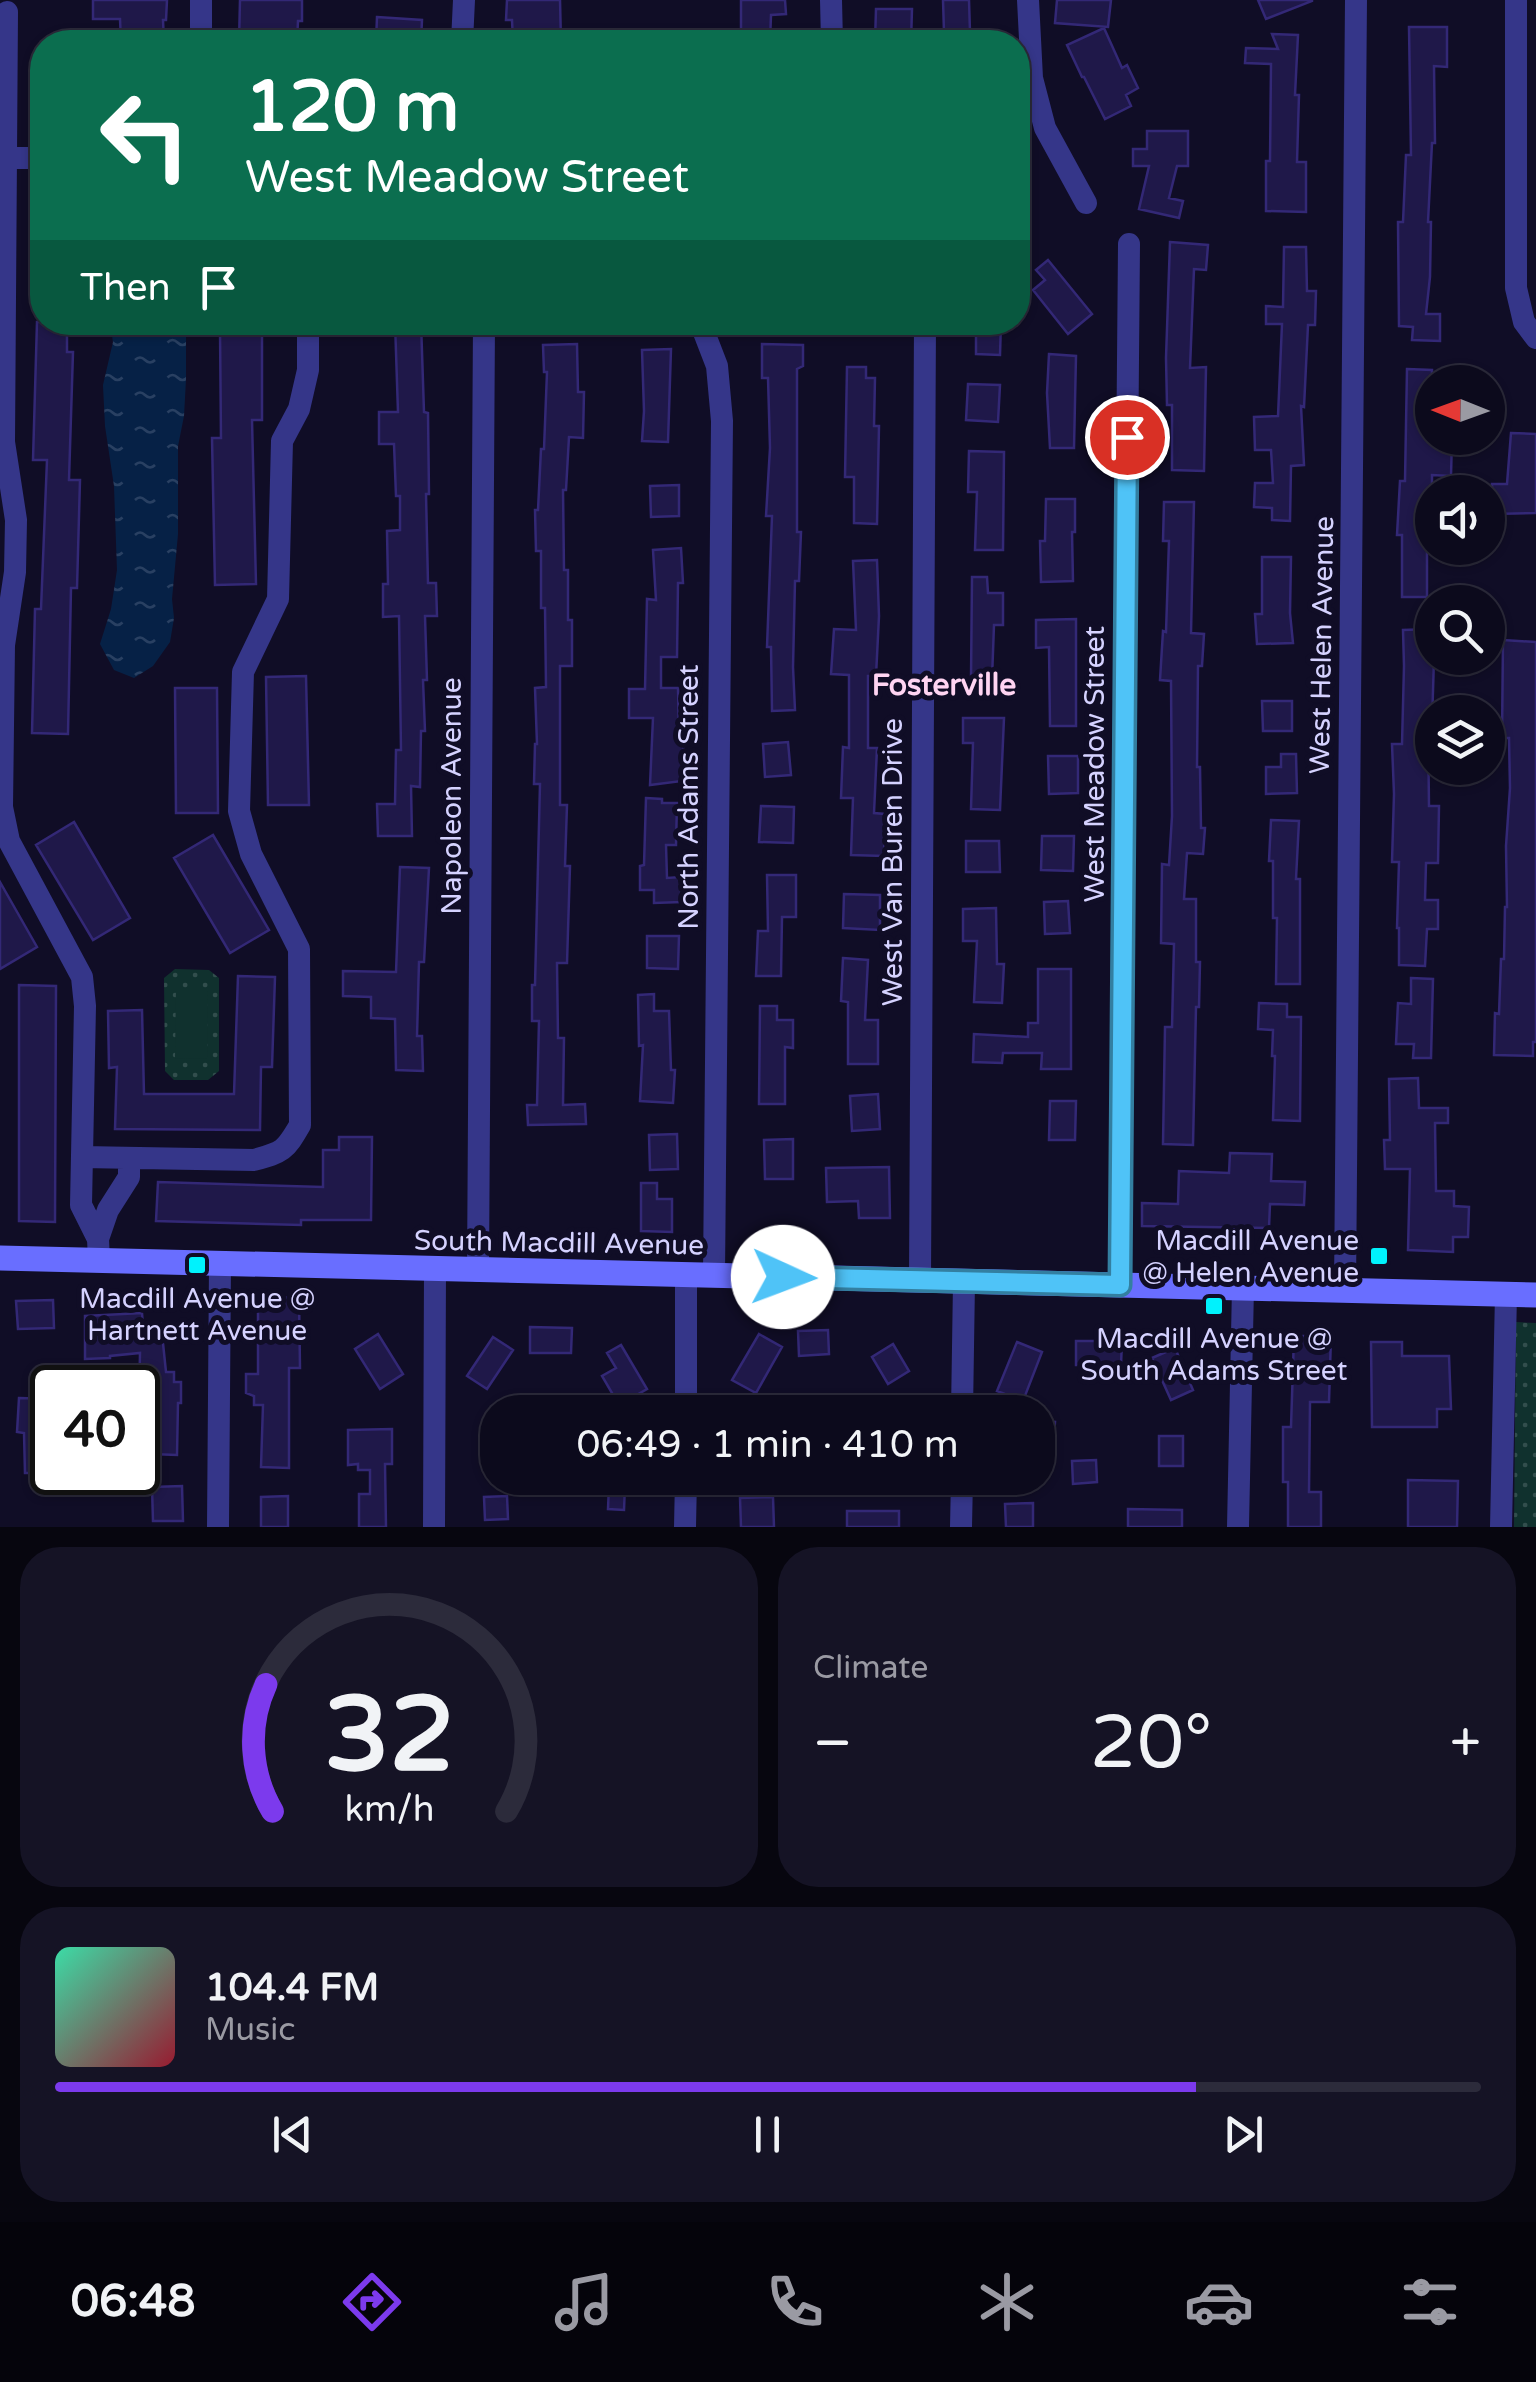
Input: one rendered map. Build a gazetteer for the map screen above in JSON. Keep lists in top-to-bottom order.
{
  "streets": {
    "street": [
      "West Helen Avenue",
      "West Meadow Street",
      "Napoleon Avenue",
      "North Adams Street",
      "West Van Buren Drive",
      "South Macdill Avenue"
    ]
  },
  "crossings": [
    ["West Helen Avenue", "South Macdill Avenue"],
    ["West Meadow Street", "South Macdill Avenue"],
    ["Napoleon Avenue", "South Macdill Avenue"],
    ["North Adams Street", "South Macdill Avenue"],
    ["West Van Buren Drive", "South Macdill Avenue"]
  ],
  "districts": ["Fosterville"],
  "places": {
    "transit": ["Macdill Avenue @ Helen Avenue", "Macdill Avenue @ Hartnett Avenue", "Macdill Avenue @ South Adams Street"]
  },
  "north": "left",
  "page": {
    "turn": ["120 m", "West Meadow Street"],
    "then": "Then",
    "limit": "40",
    "trip": "06:49 · 1 min · 410 m",
    "tile": "Climate",
    "heat": ["−", "20°", "+"],
    "song": ["104.4 FM", "Music"],
    "tabs": "06:48",
    "gauge": ["32", "km/h"]
  }
}
